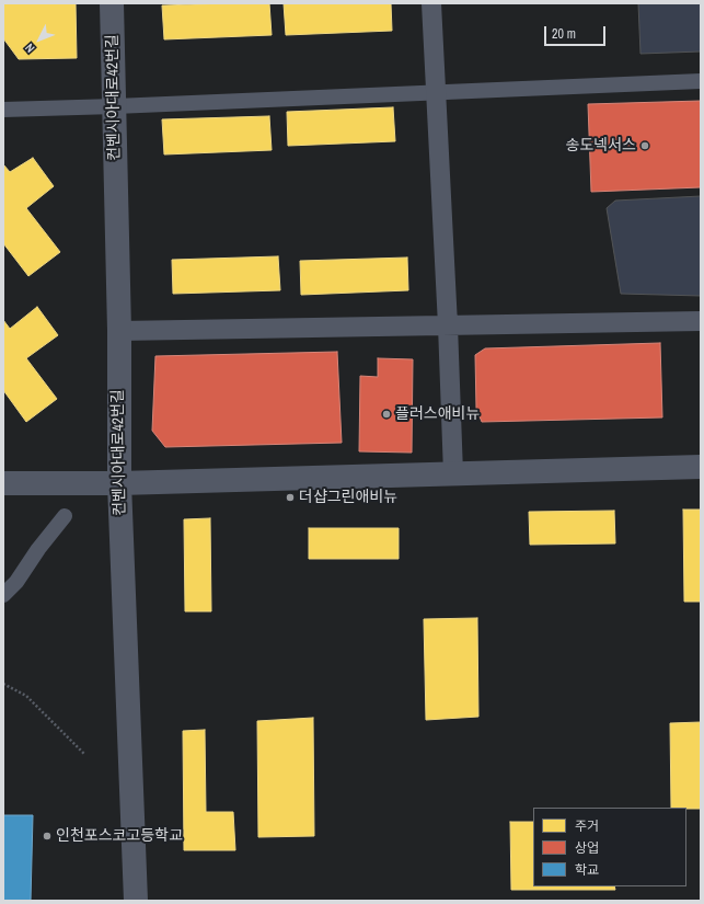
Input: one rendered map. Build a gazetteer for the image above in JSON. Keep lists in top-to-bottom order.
{
  "streets": {
    "street": ["컨벤시아대로42번길"]
  },
  "places": [
    "송도넥서스",
    "플러스애비뉴",
    "더샵그린애비뉴",
    "인천포스코고등학교"
  ],
  "legend": ["주거", "상업", "학교"],
  "scale_bar": "20 m",
  "north": "bottom left"
}
